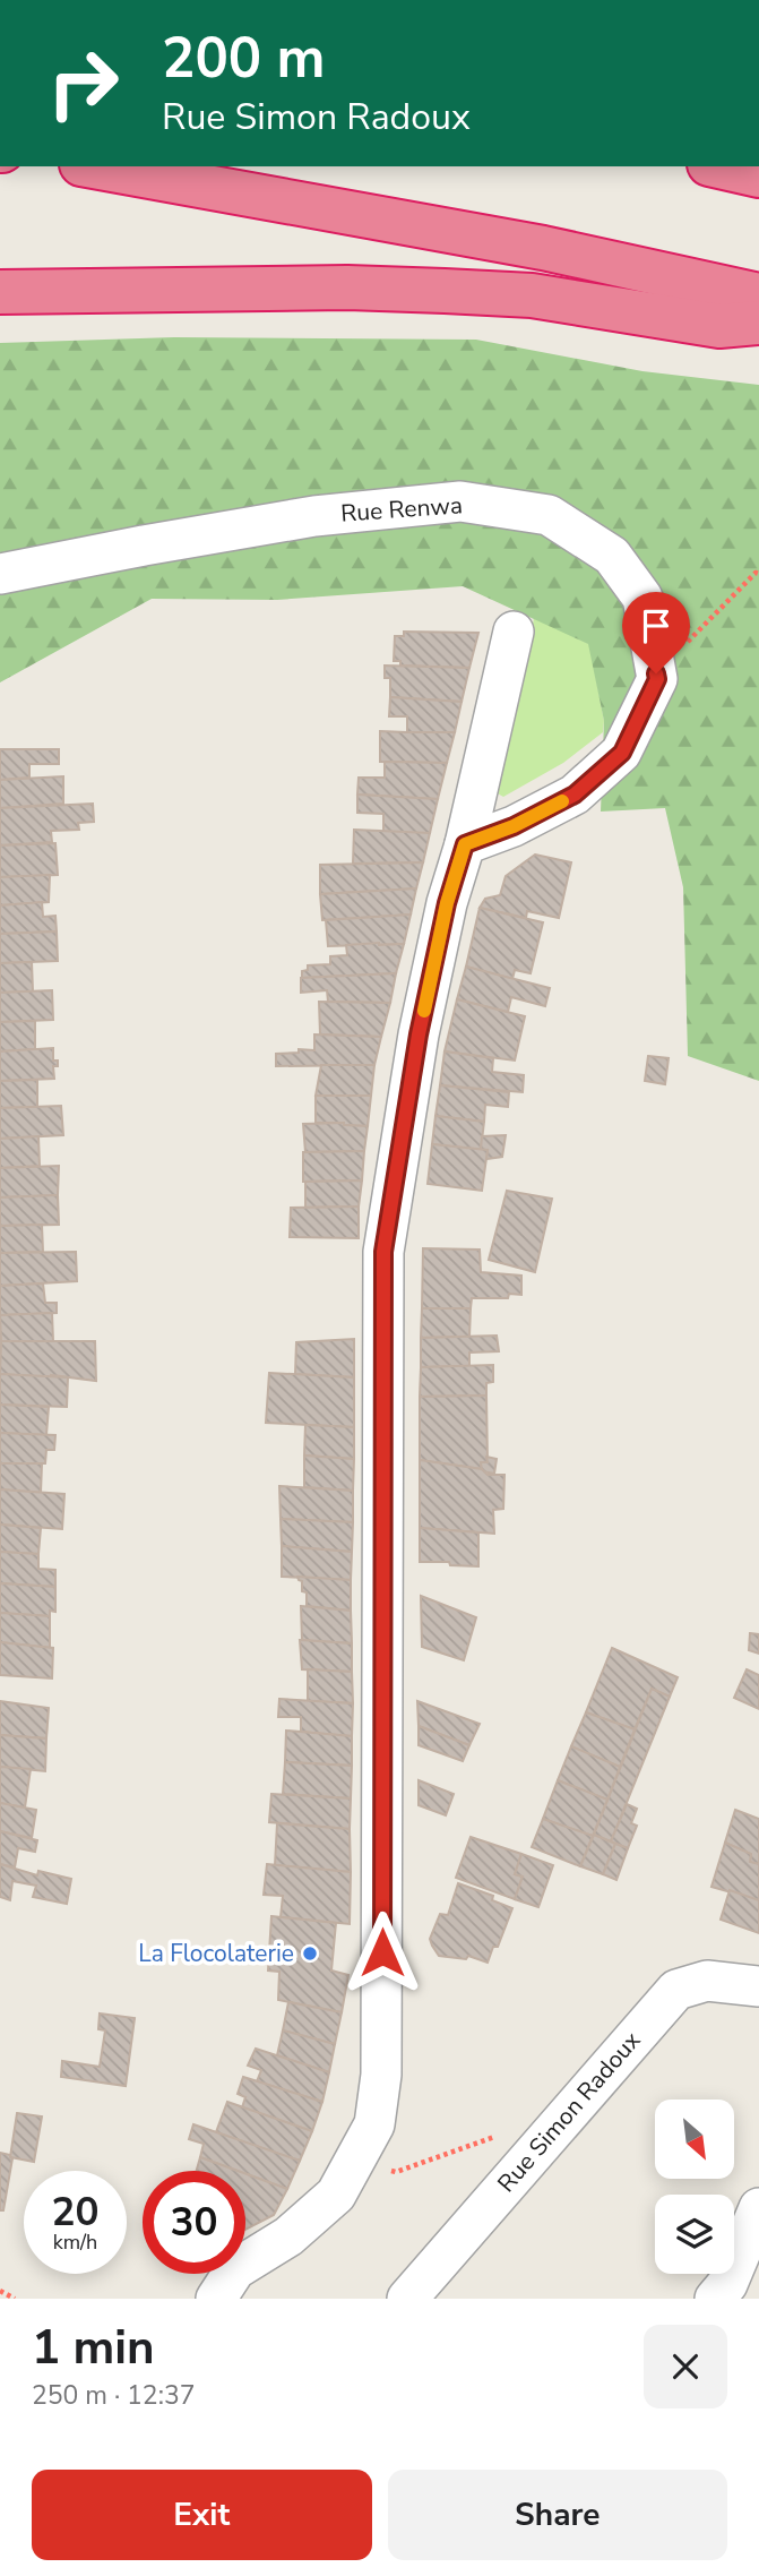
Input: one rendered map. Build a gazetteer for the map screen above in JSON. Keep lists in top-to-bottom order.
{
  "streets": {
    "street": ["Rue Renwa", "Rue Simon Radoux"]
  },
  "places": ["La Flocolaterie"],
  "north": "bottom right",
  "page": {
    "turn": ["200 m", "Rue Simon Radoux"],
    "speed": "20 km/h",
    "limit": "30",
    "heading": ["1 min", "250 m · 12:37"],
    "buttons": ["Exit", "Share"]
  }
}
